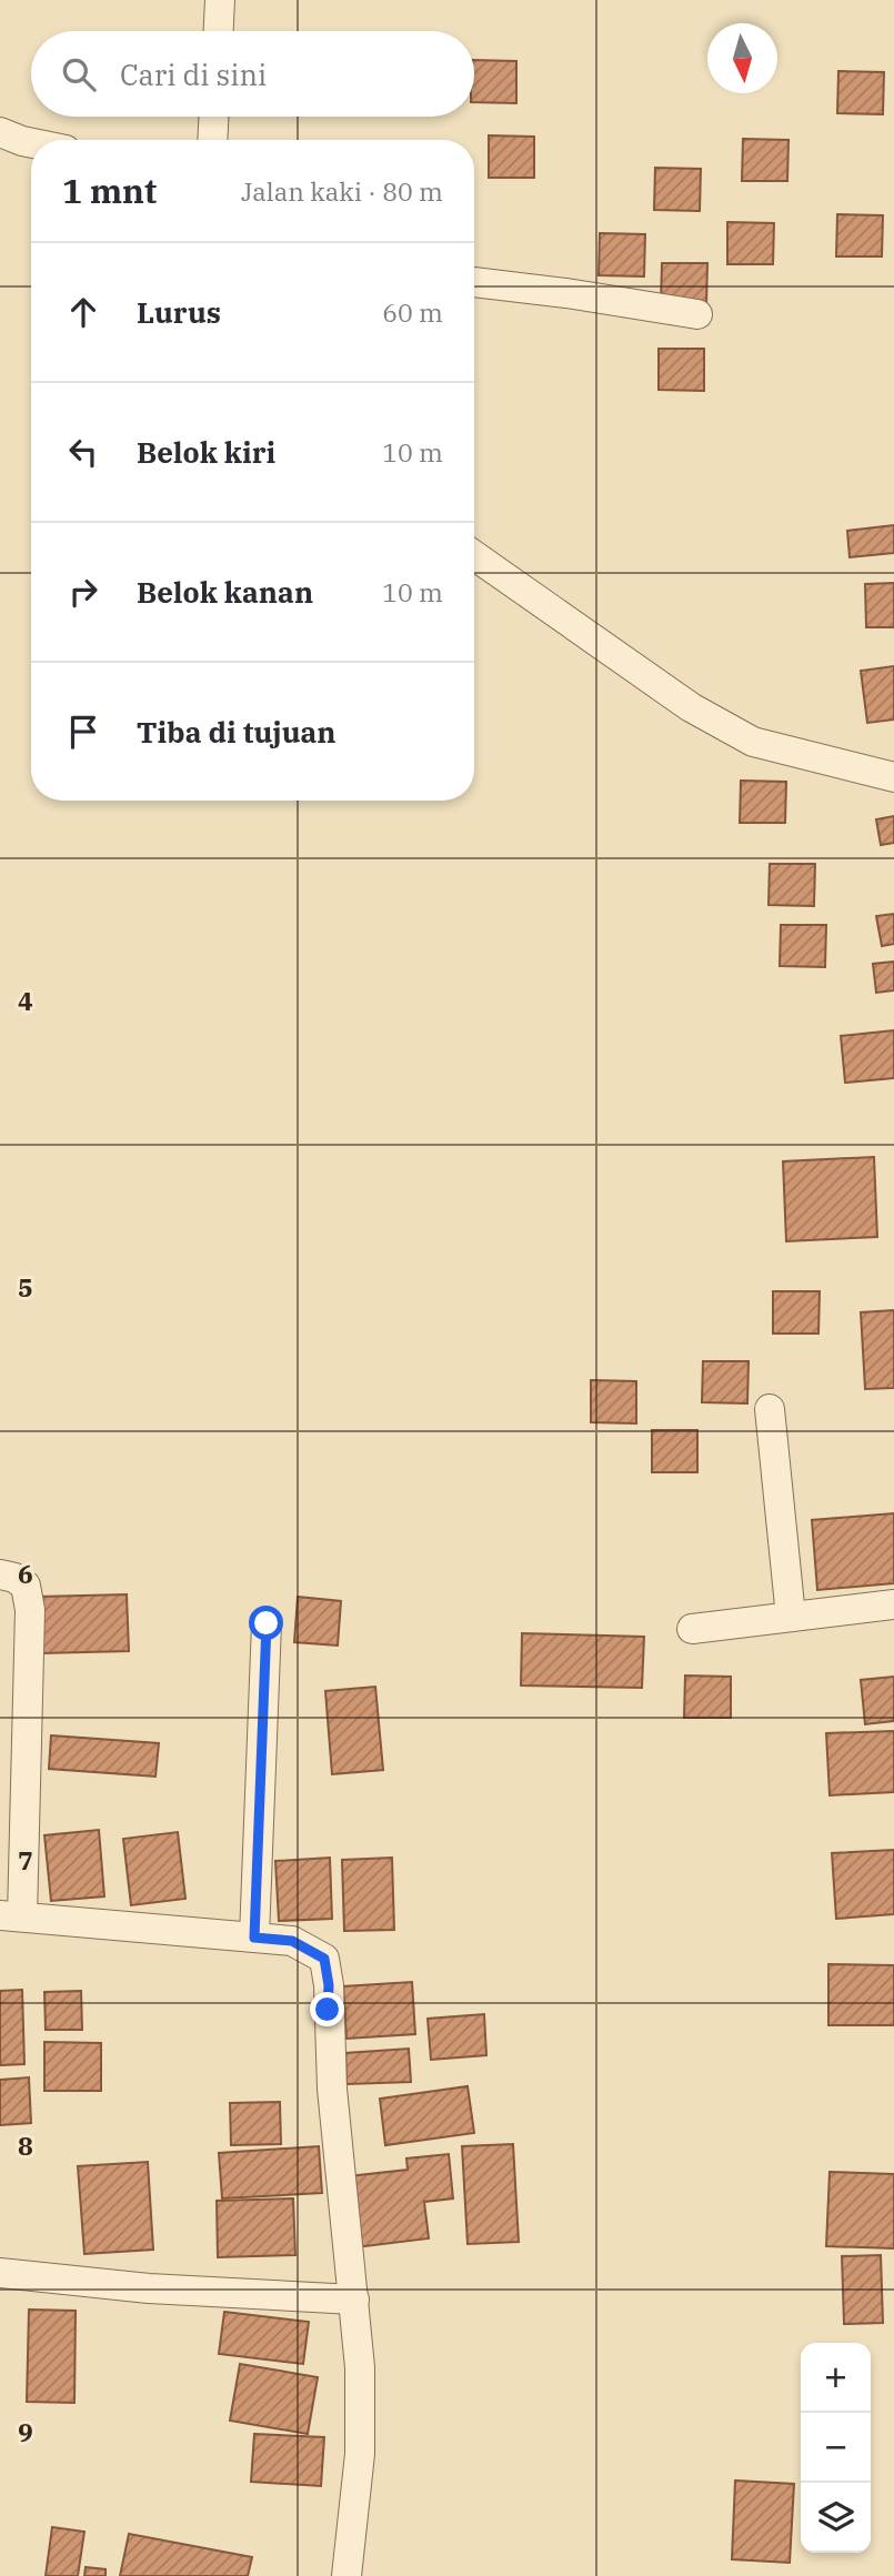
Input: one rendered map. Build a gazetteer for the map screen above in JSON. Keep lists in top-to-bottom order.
{
  "north": "bottom",
  "page": {
    "search": "Cari di sini",
    "heading": ["1 mnt", "Jalan kaki · 80 m"],
    "list": [
      ["Lurus", "60 m"],
      ["Belok kiri", "10 m"],
      ["Belok kanan", "10 m"],
      "Tiba di tujuan"
    ],
    "map_buttons": ["+", "−"]
  },
  "grid": {
    "rows": [
      "4",
      "5",
      "6",
      "7",
      "8",
      "9"
    ]
  }
}
